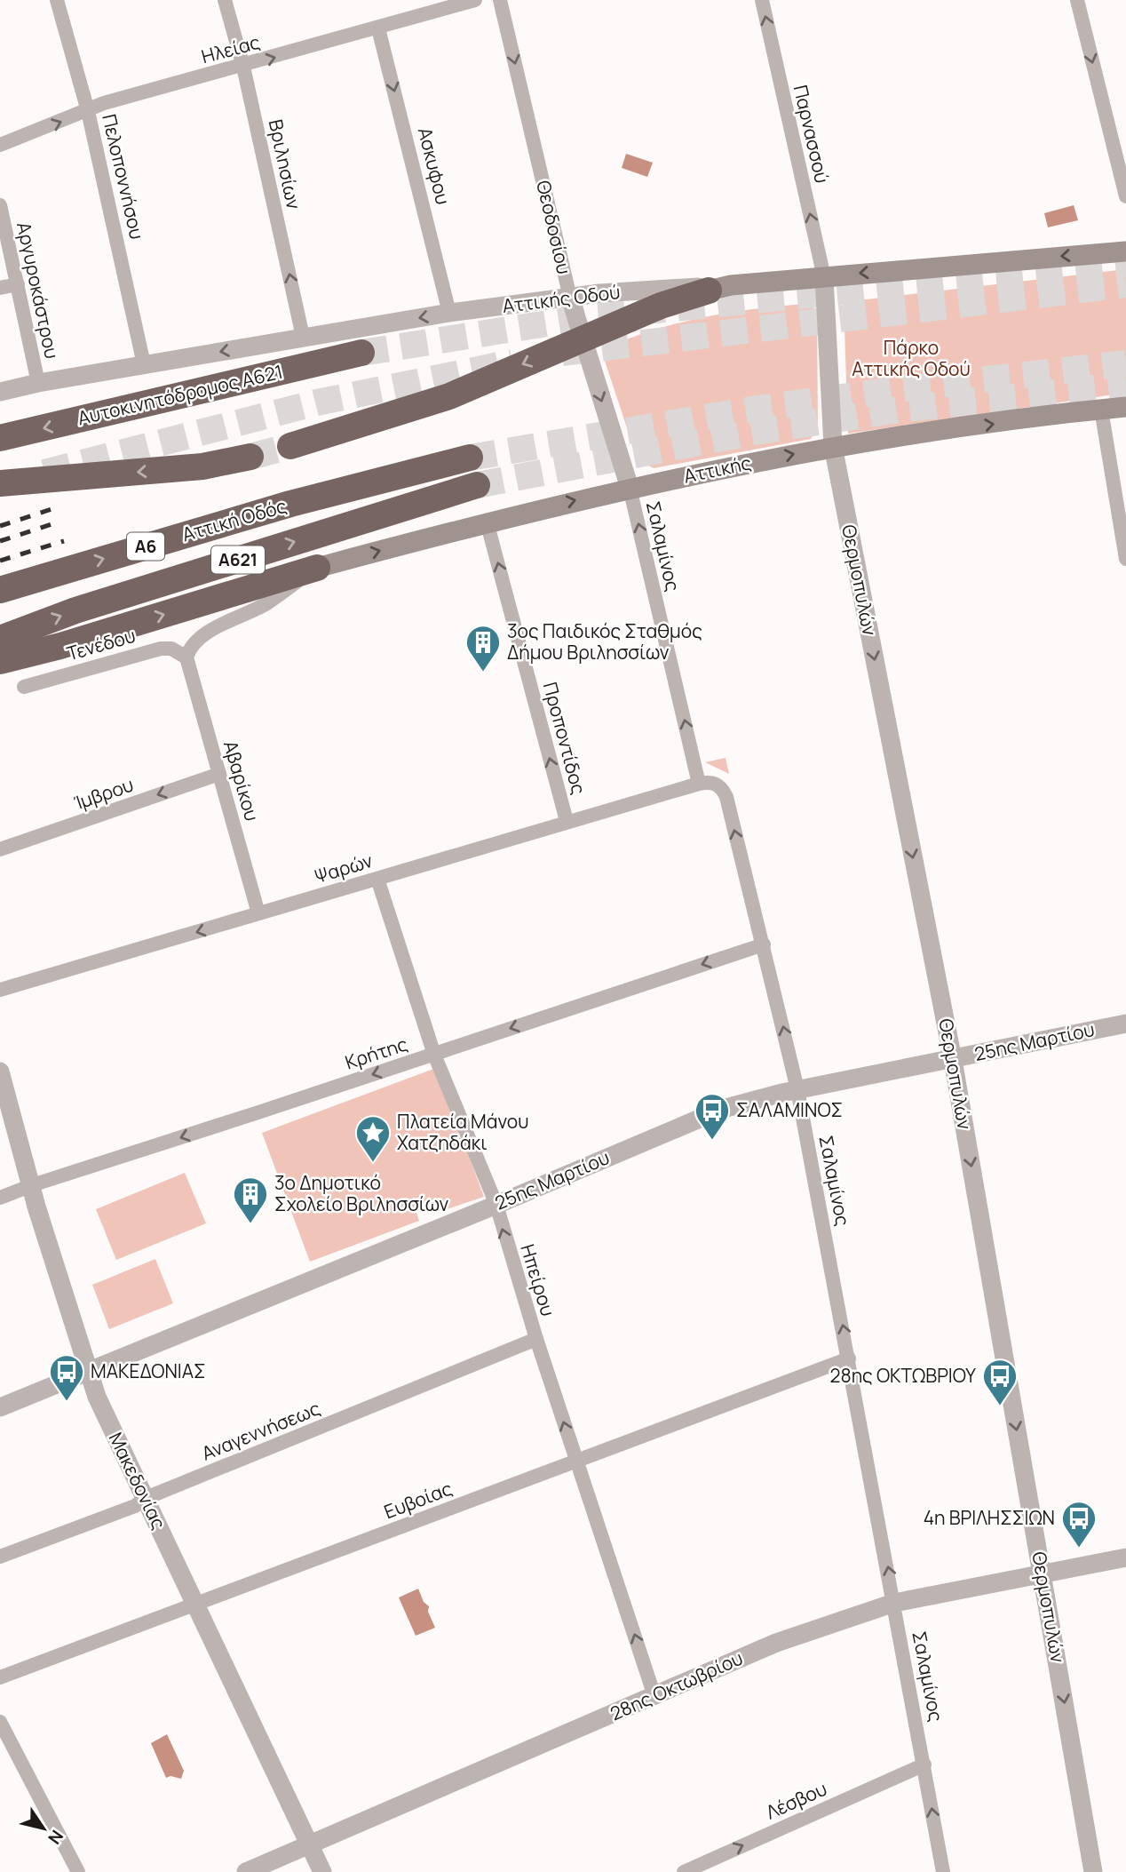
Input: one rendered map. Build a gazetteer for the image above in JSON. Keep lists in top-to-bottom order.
{
  "streets": {
    "highway": [
      "Αυτοκινητόδρομος Α621",
      "Αττική Οδός",
      "Α6",
      "Α621"
    ],
    "main road": ["Αττικής Οδού", "Αττικής"],
    "street": [
      "Ηλείας",
      "Παρνασσού",
      "Βριλησίων",
      "Ασκυφου",
      "Πελοποννήσου",
      "Θεοδοσίου",
      "Αργυροκάστρου",
      "Σαλαμίνος",
      "Θερμοπυλών",
      "Τενέδου",
      "Προποντίδος",
      "Αβαρίκου",
      "Ίμβρου",
      "Ψαρών",
      "25ης Μαρτίου",
      "Κρήτης",
      "Ηπείρου",
      "Αναγεννήσεως",
      "Μακεδονίας",
      "Ευβοίας",
      "28ης Οκτωβρίου",
      "Λέσβου"
    ]
  },
  "crossings": [
    ["Ηλείας", "Βριλησίων"],
    ["Ηλείας", "Ασκυφου"],
    ["Ηλείας", "Πελοποννήσου"],
    ["Παρνασσού", "Αττικής Οδού"],
    ["Παρνασσού", "Θερμοπυλών"],
    ["Βριλησίων", "Αττικής Οδού"],
    ["Ασκυφου", "Αττικής Οδού"],
    ["Πελοποννήσου", "Αττικής Οδού"],
    ["Θεοδοσίου", "Αττικής Οδού"],
    ["Θεοδοσίου", "Αττικής"],
    ["Θεοδοσίου", "Σαλαμίνος"],
    ["Αργυροκάστρου", "Αττικής Οδού"],
    ["Αττικής Οδού", "Θερμοπυλών"],
    ["Αττικής", "Σαλαμίνος"],
    ["Αττικής", "Θερμοπυλών"],
    ["Αττικής", "Προποντίδος"],
    ["Σαλαμίνος", "Ψαρών"],
    ["Σαλαμίνος", "25ης Μαρτίου"],
    ["Σαλαμίνος", "Κρήτης"],
    ["Σαλαμίνος", "Ευβοίας"],
    ["Σαλαμίνος", "28ης Οκτωβρίου"],
    ["Σαλαμίνος", "Λέσβου"],
    ["Θερμοπυλών", "25ης Μαρτίου"],
    ["Θερμοπυλών", "28ης Οκτωβρίου"],
    ["Τενέδου", "Αβαρίκου"],
    ["Προποντίδος", "Ψαρών"],
    ["Αβαρίκου", "Ίμβρου"],
    ["Αβαρίκου", "Ψαρών"],
    ["Ψαρών", "Ηπείρου"],
    ["25ης Μαρτίου", "Ηπείρου"],
    ["25ης Μαρτίου", "Μακεδονίας"],
    ["Κρήτης", "Ηπείρου"],
    ["Κρήτης", "Μακεδονίας"],
    ["Ηπείρου", "Αναγεννήσεως"],
    ["Ηπείρου", "Ευβοίας"],
    ["Ηπείρου", "28ης Οκτωβρίου"],
    ["Αναγεννήσεως", "Μακεδονίας"],
    ["Μακεδονίας", "Ευβοίας"],
    ["Μακεδονίας", "28ης Οκτωβρίου"]
  ],
  "one_way": [
    "Ηλείας",
    "Παρνασσού",
    "Βριλησίων",
    "Ασκυφου",
    "Θεοδοσίου",
    "Αττικής Οδού",
    "Αττικής",
    "Σαλαμίνος",
    "Θερμοπυλών",
    "Προποντίδος",
    "Ίμβρου",
    "Ψαρών",
    "Κρήτης",
    "Ηπείρου",
    "Λέσβου"
  ],
  "parks": ["Πάρκο Αττικής Οδού"],
  "places": {
    "building": ["3ος Παιδικός Σταθμός Δήμου Βριλησσίων", "3ο Δημοτικό Σχολείο Βριλησσίων"],
    "bus stop": [
      "ΣΑΛΑΜΙΝΟΣ",
      "ΜΑΚΕΔΟΝΙΑΣ",
      "28ης ΟΚΤΩΒΡΙΟΥ",
      "4η ΒΡΙΛΗΣΣΙΩΝ"
    ],
    "place": ["Πλατεία Μάνου Χατζηδάκι"]
  },
  "north": "bottom right"
}
